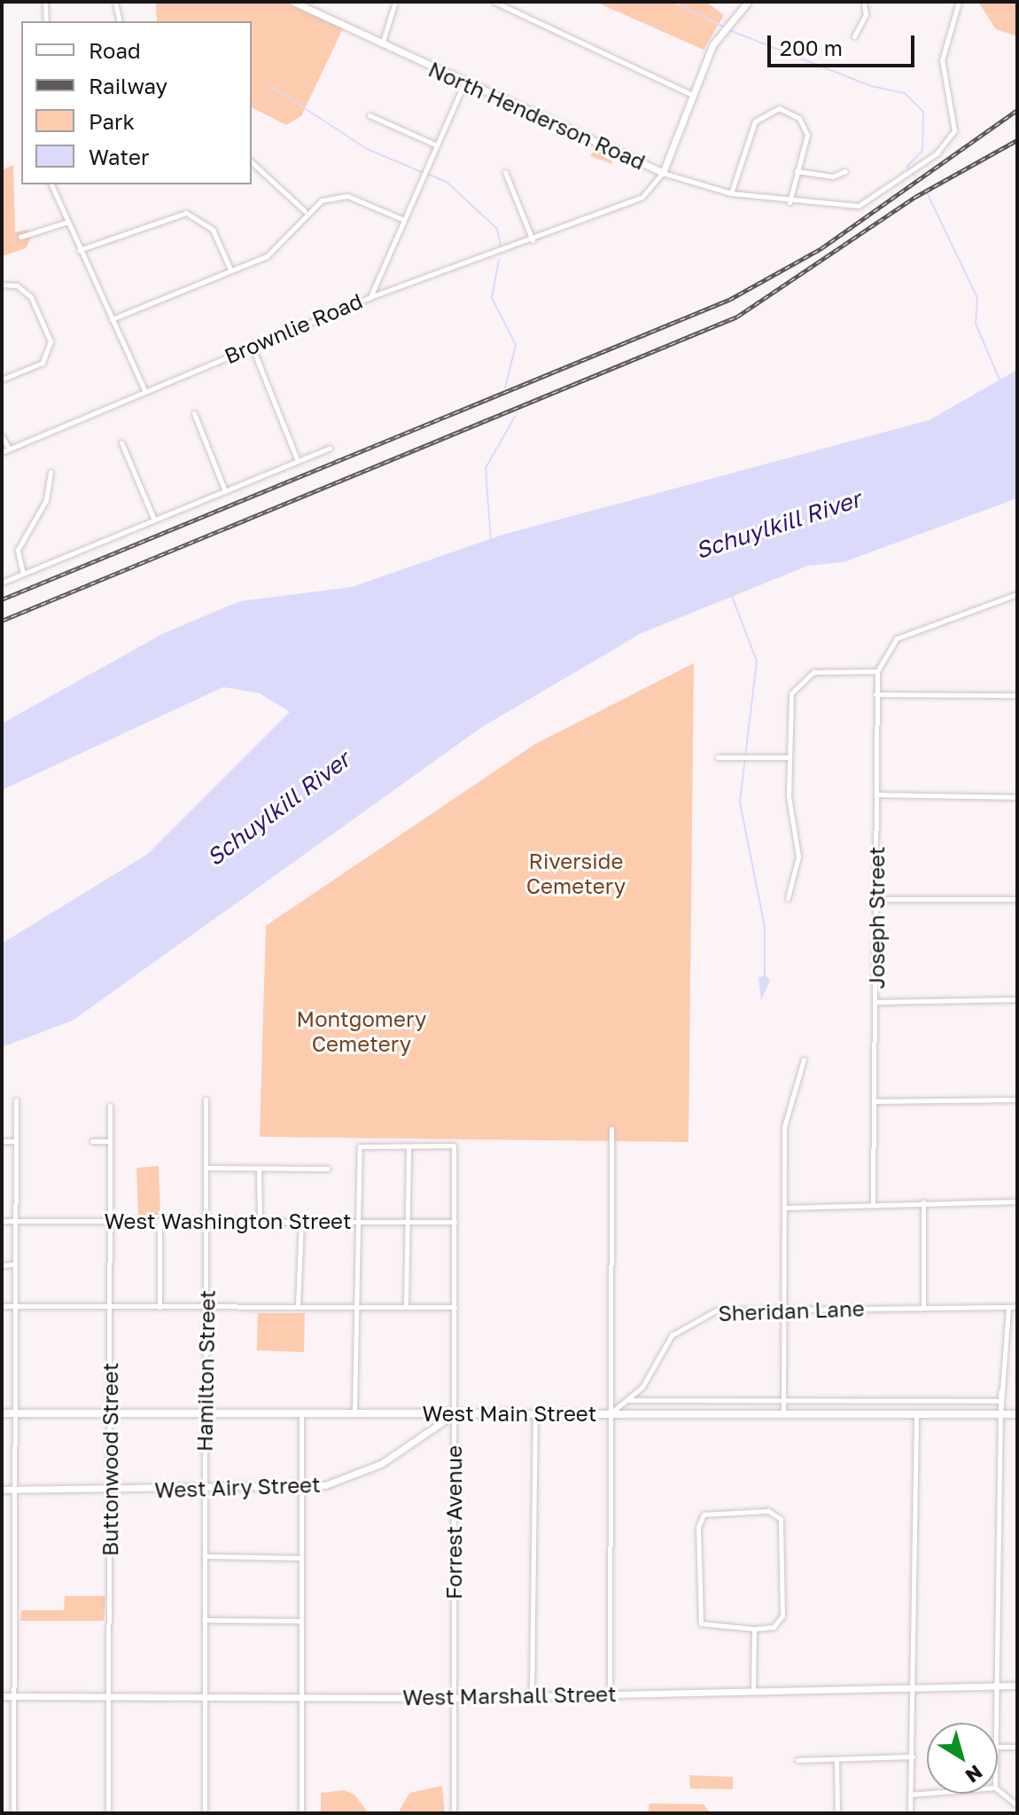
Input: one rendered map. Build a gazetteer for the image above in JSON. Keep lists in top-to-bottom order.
{
  "streets": {
    "main road": ["West Main Street"],
    "street": [
      "North Henderson Road",
      "Brownlie Road",
      "Joseph Street",
      "West Washington Street",
      "Sheridan Lane",
      "Hamilton Street",
      "Buttonwood Street",
      "West Airy Street",
      "Forrest Avenue",
      "West Marshall Street"
    ]
  },
  "crossings": [
    ["North Henderson Road", "Brownlie Road"],
    ["West Washington Street", "Hamilton Street"],
    ["West Washington Street", "Buttonwood Street"],
    ["West Washington Street", "Forrest Avenue"],
    ["Sheridan Lane", "West Main Street"],
    ["Hamilton Street", "West Main Street"],
    ["Hamilton Street", "West Airy Street"],
    ["Hamilton Street", "West Marshall Street"],
    ["West Main Street", "Buttonwood Street"],
    ["West Main Street", "West Airy Street"],
    ["West Main Street", "Forrest Avenue"],
    ["Buttonwood Street", "West Airy Street"],
    ["Buttonwood Street", "West Marshall Street"],
    ["West Airy Street", "Forrest Avenue"],
    ["Forrest Avenue", "West Marshall Street"]
  ],
  "water": ["Schuylkill River"],
  "parks": ["Riverside Cemetery", "Montgomery Cemetery"],
  "legend": [
    "Road",
    "Railway",
    "Park",
    "Water"
  ],
  "scale_bar": "200 m",
  "north": "bottom right"
}
